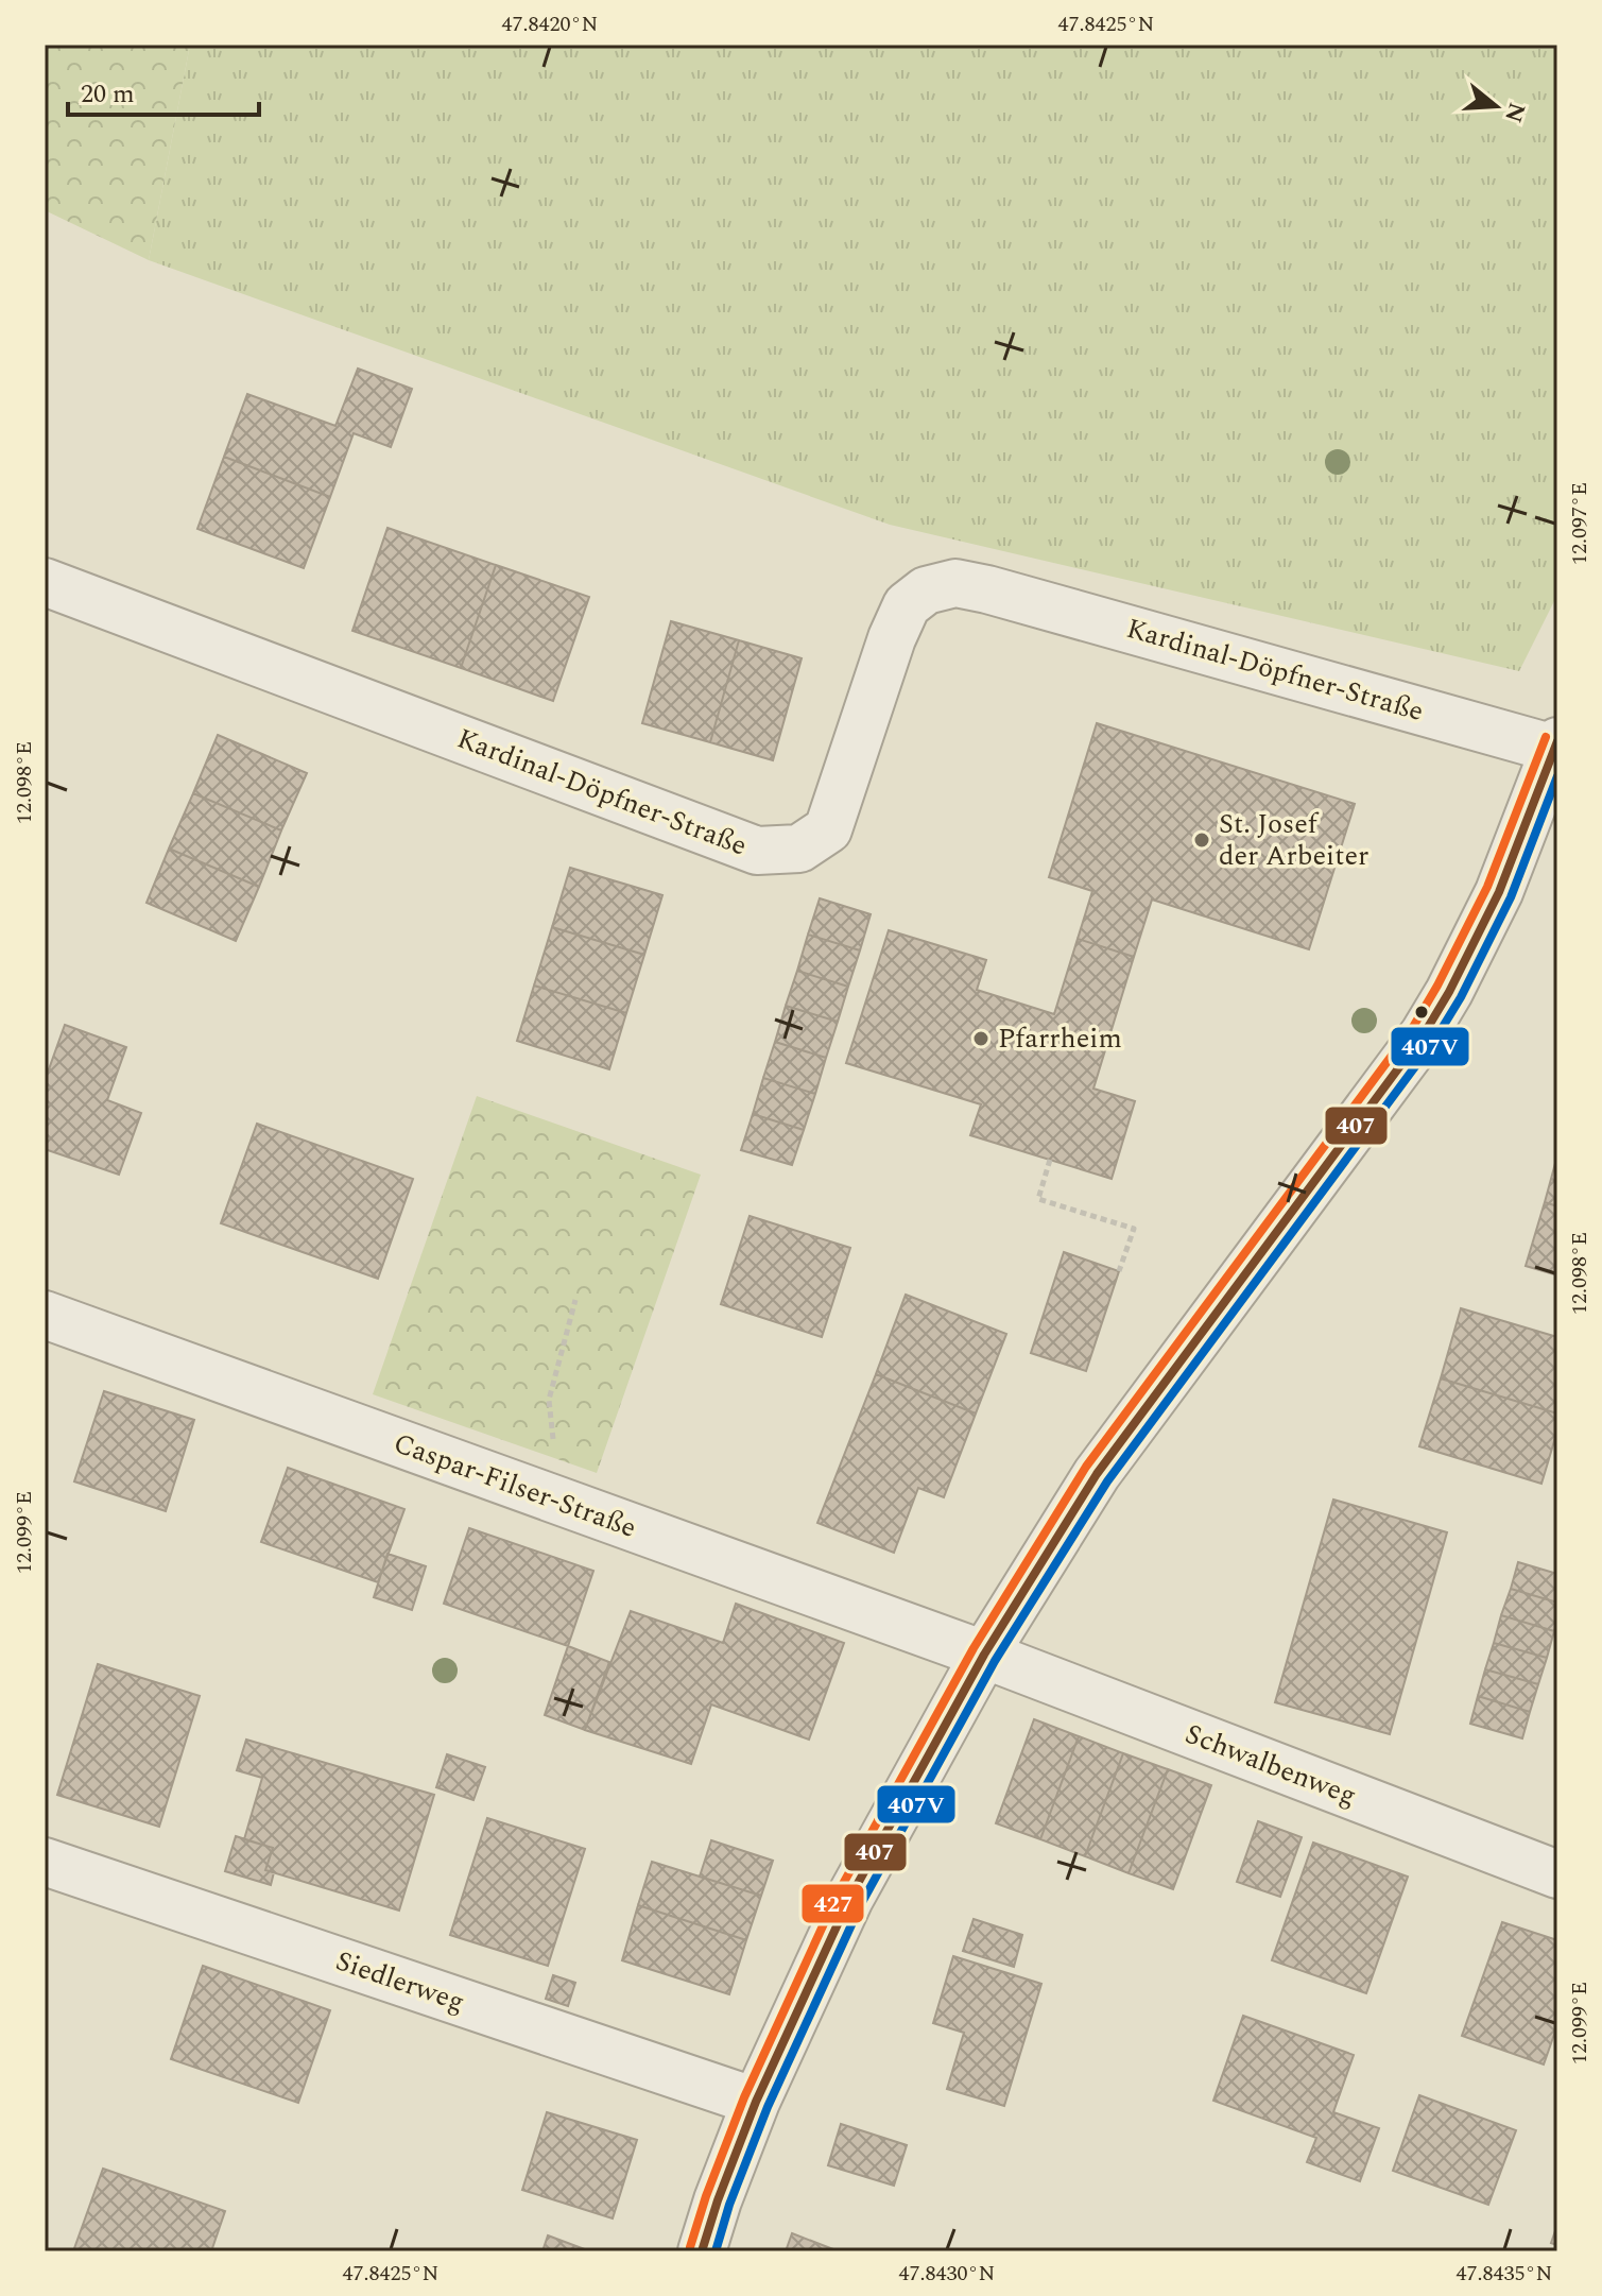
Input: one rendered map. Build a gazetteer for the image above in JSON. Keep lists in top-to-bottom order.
{
  "streets": {
    "street": [
      "Kardinal-Döpfner-Straße",
      "Caspar-Filser-Straße",
      "Schwalbenweg",
      "Siedlerweg"
    ]
  },
  "crossings": [
    ["Caspar-Filser-Straße", "Schwalbenweg"]
  ],
  "places": ["St. Josef der Arbeiter", "Pfarrheim"],
  "lines": ["transit line 427", "transit line 407", "transit line 407V"],
  "scale_bar": "20 m",
  "north": "right",
  "coordinates": [
    "47.8420°N",
    "47.8425°N",
    "12.097°E",
    "12.098°E",
    "12.099°E",
    "47.8430°N",
    "47.8435°N"
  ]
}
